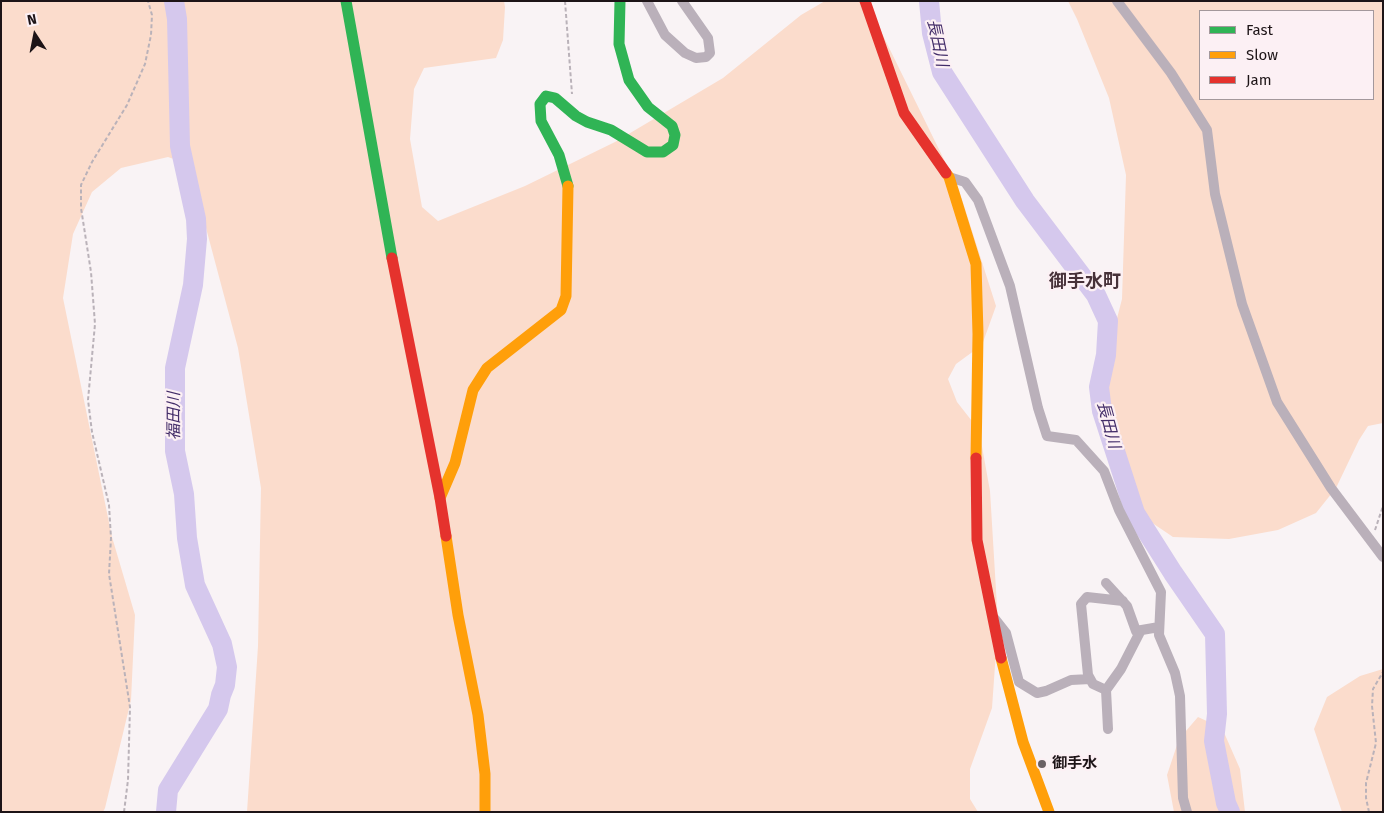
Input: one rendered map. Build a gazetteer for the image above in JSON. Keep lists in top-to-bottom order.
{
  "districts": ["御手水町"],
  "water": ["長田川", "福田川"],
  "places": ["御手水"],
  "legend": ["Fast", "Slow", "Jam"],
  "north": "top"
}
